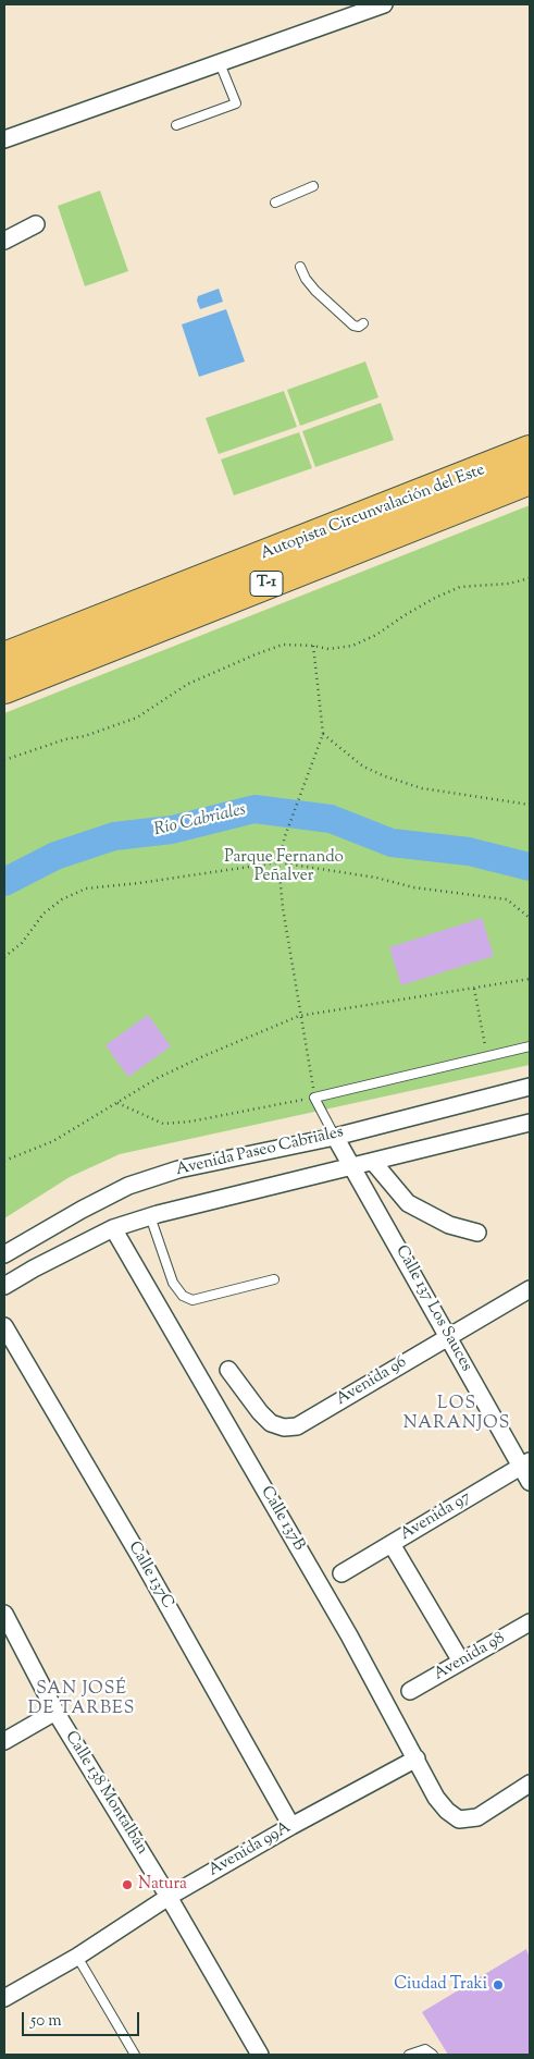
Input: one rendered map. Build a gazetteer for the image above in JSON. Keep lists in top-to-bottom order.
{
  "streets": {
    "highway": ["Autopista Circunvalación del Este", "T-1"],
    "street": [
      "Avenida Paseo Cabriales",
      "Calle 137 Los Sauces",
      "Avenida 96",
      "Avenida 97",
      "Calle 137B",
      "Calle 137C",
      "Avenida 98",
      "Calle 138 Montalbán",
      "Avenida 99A"
    ]
  },
  "crossings": [
    ["Avenida Paseo Cabriales", "Calle 137 Los Sauces"],
    ["Calle 137 Los Sauces", "Avenida 96"],
    ["Calle 137 Los Sauces", "Avenida 97"],
    ["Calle 137B", "Avenida 99A"],
    ["Calle 137C", "Avenida 99A"],
    ["Calle 138 Montalbán", "Avenida 99A"]
  ],
  "districts": ["LOS NARANJOS", "SAN JOSÉ DE TARBES"],
  "water": ["Río Cabriales"],
  "parks": ["Parque Fernando Peñalver"],
  "places": ["Natura", "Ciudad Traki"],
  "scale_bar": "50 m"
}
